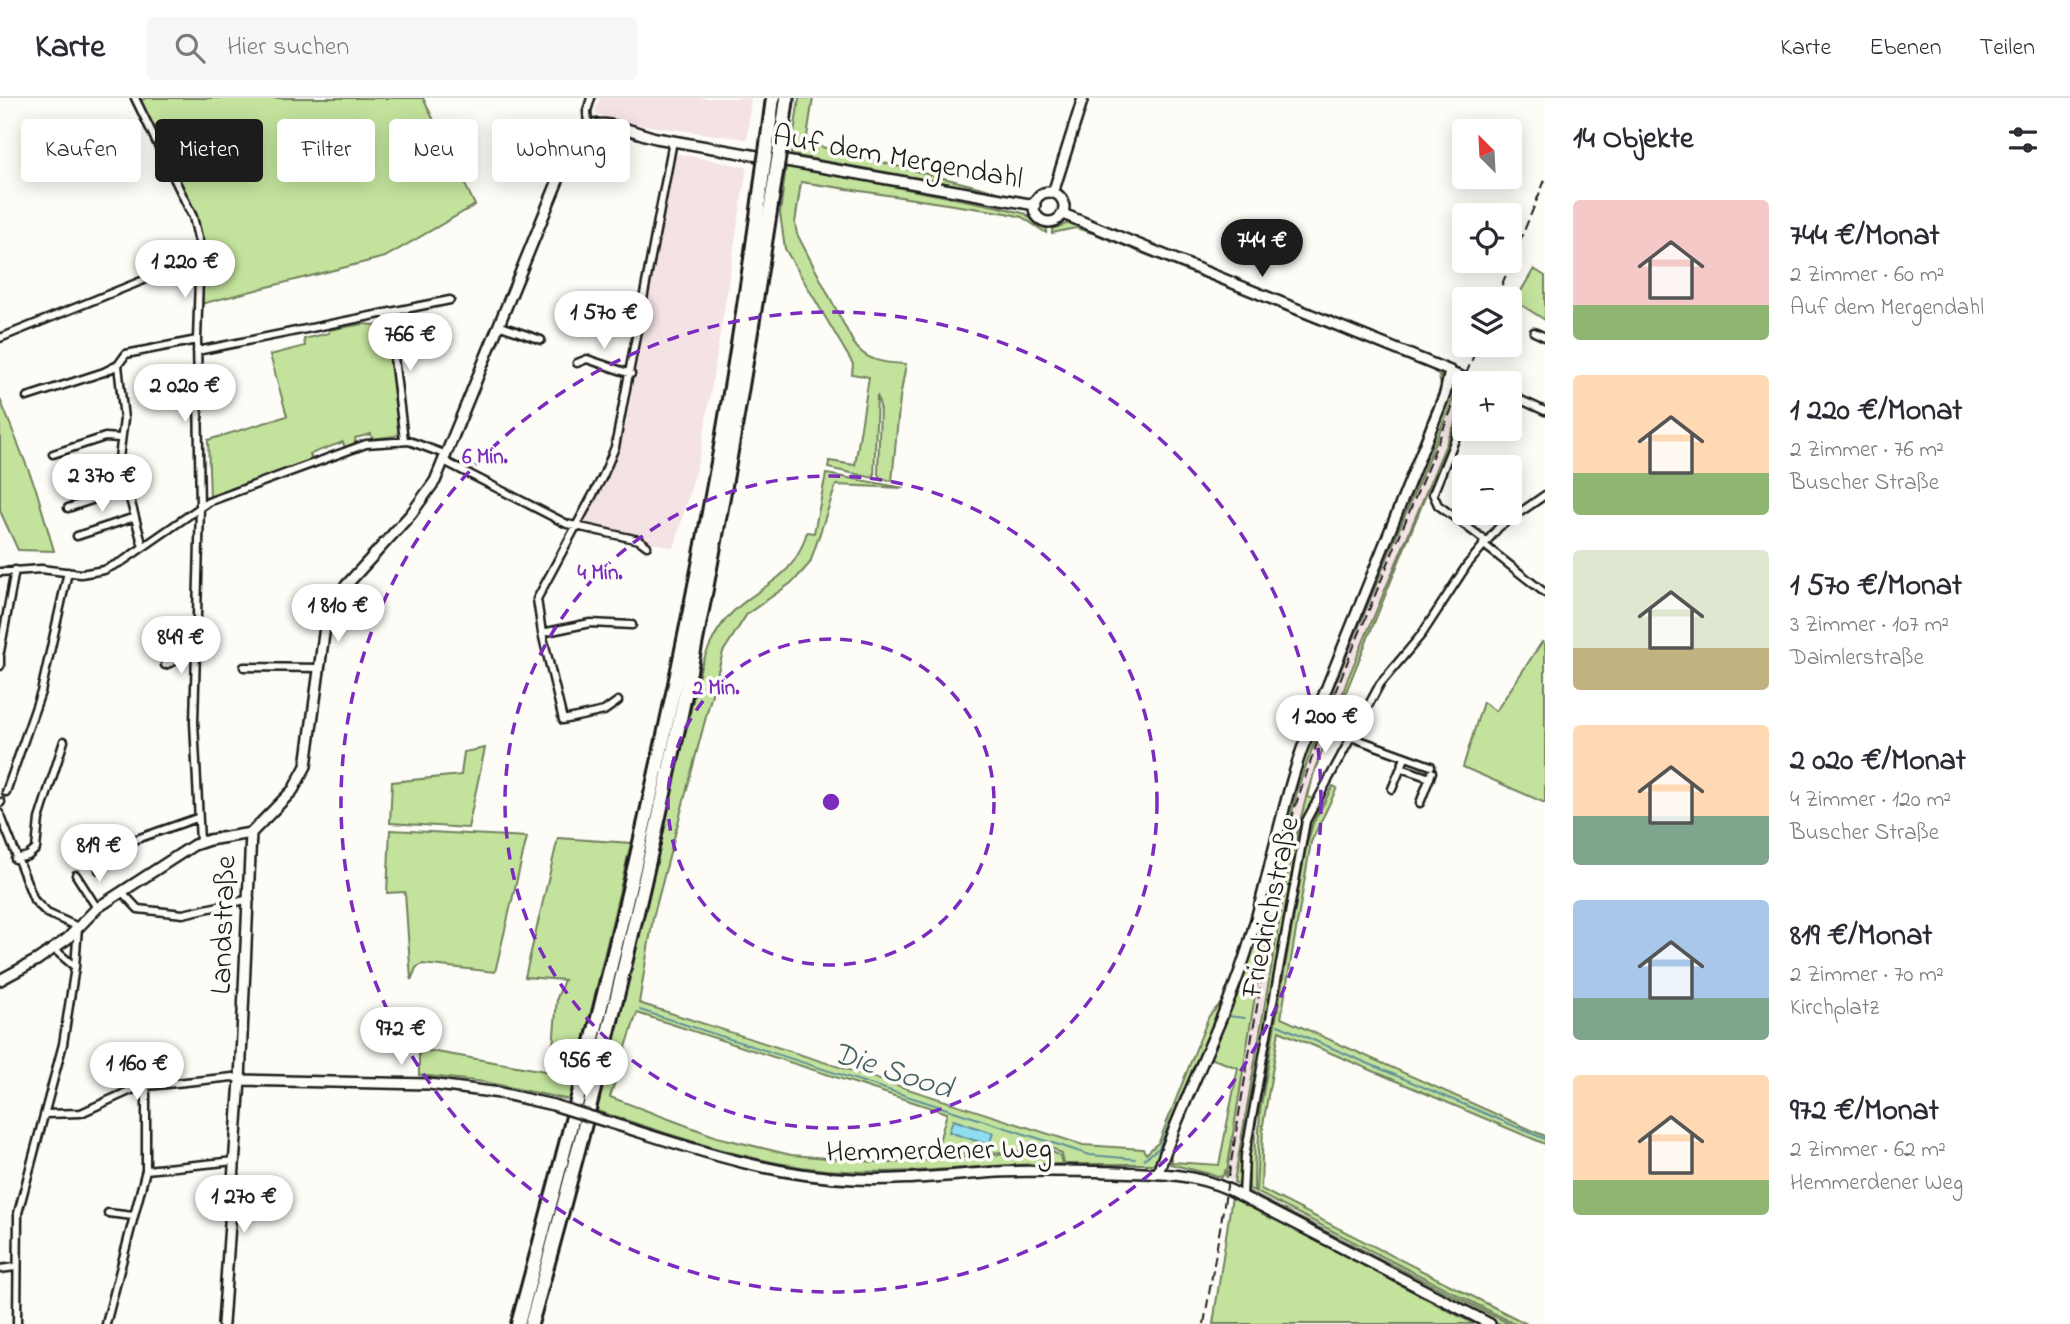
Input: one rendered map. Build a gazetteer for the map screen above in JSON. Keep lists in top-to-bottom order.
{
  "streets": {
    "street": [
      "Auf dem Mergendahl",
      "Friedrichstraße",
      "Landstraße",
      "Hemmerdener Weg"
    ]
  },
  "crossings": [
    ["Friedrichstraße", "Hemmerdener Weg"],
    ["Landstraße", "Hemmerdener Weg"]
  ],
  "water": ["Die Sood"],
  "north": "top left",
  "page": {
    "header": "Karte",
    "search": "Hier suchen",
    "nav": ["Karte", "Ebenen", "Teilen"],
    "heading": "14 Objekte",
    "map_buttons": ["+", "−"],
    "chip": [
      "Kaufen",
      "Mieten",
      "Filter",
      "Neu",
      "Wohnung"
    ],
    "list": [
      {
        "name": "744 €/Monat",
        "note": "2 Zimmer · 60 m² · Auf dem Mergendahl"
      },
      {
        "name": "1 220 €/Monat",
        "note": "2 Zimmer · 76 m² · Buscher Straße"
      },
      {
        "name": "1 570 €/Monat",
        "note": "3 Zimmer · 107 m² · Daimlerstraße"
      },
      {
        "name": "2 020 €/Monat",
        "note": "4 Zimmer · 120 m² · Buscher Straße"
      },
      {
        "name": "819 €/Monat",
        "note": "2 Zimmer · 70 m² · Kirchplatz"
      },
      {
        "name": "972 €/Monat",
        "note": "2 Zimmer · 62 m² · Hemmerdener Weg"
      }
    ],
    "price": [
      "744 €",
      "1 220 €",
      "1 570 €",
      "766 €",
      "2 020 €",
      "2 370 €",
      "1 810 €",
      "849 €",
      "1 200 €",
      "819 €",
      "972 €",
      "956 €",
      "1 160 €",
      "1 270 €"
    ]
  },
  "rings": ["6 Min.", "4 Min.", "2 Min."]
}
